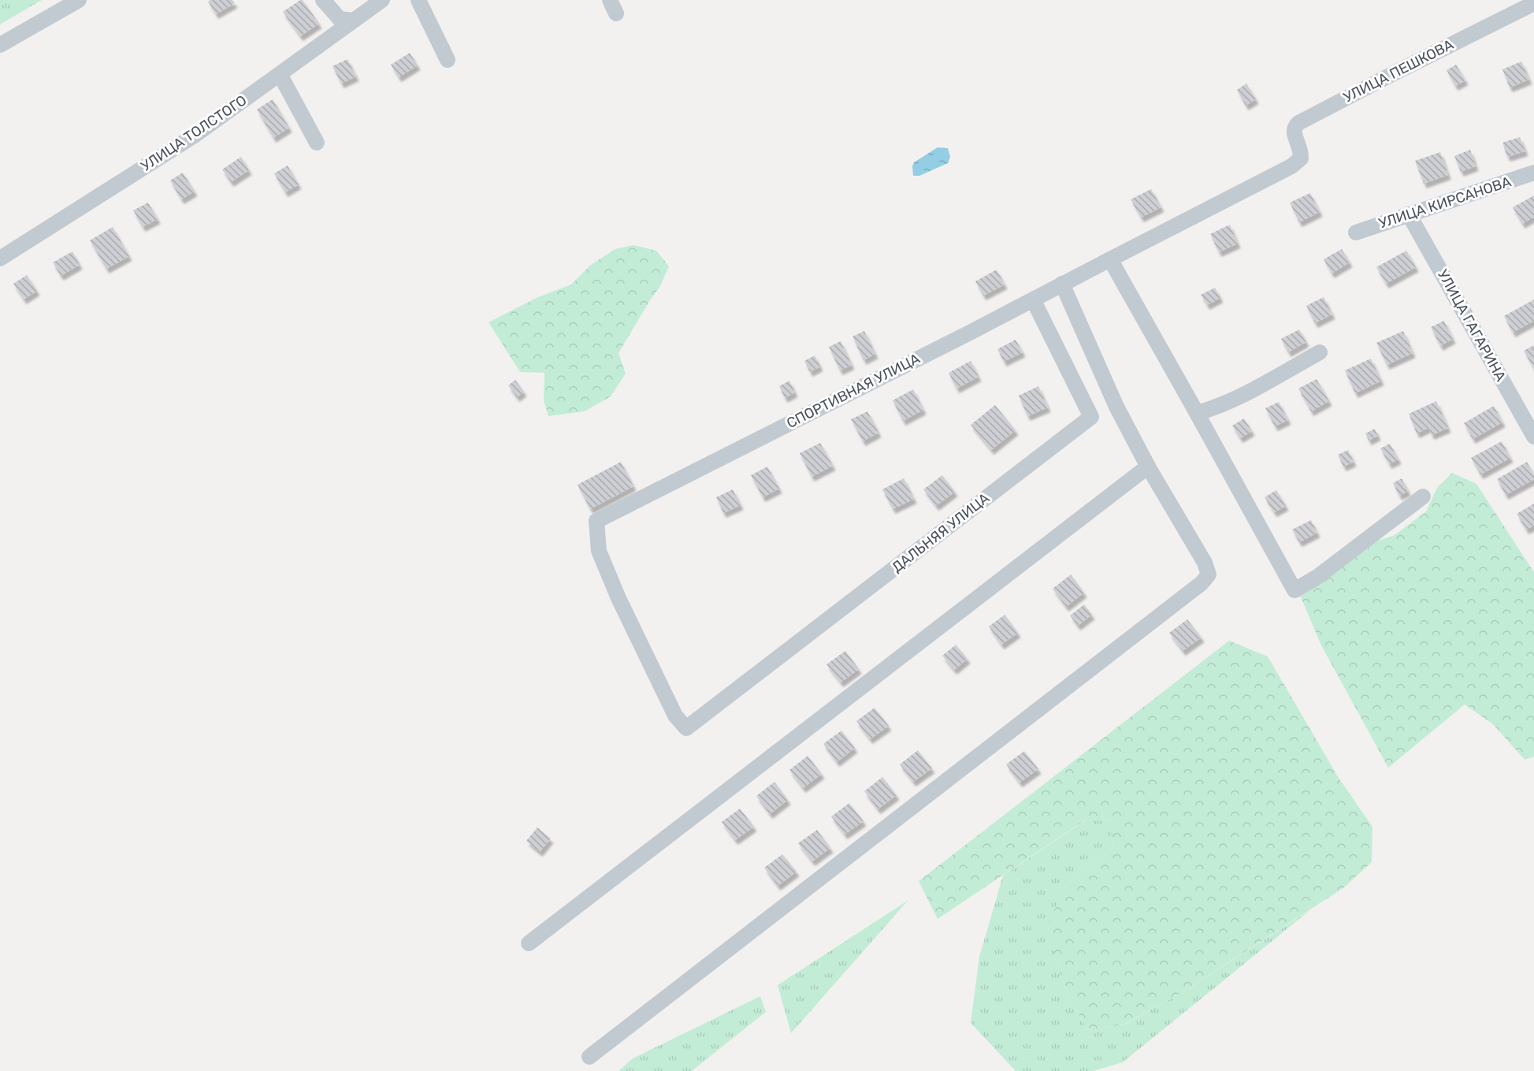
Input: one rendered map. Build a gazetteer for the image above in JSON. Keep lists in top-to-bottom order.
{
  "streets": {
    "street": [
      "УЛИЦА ПЕШКОВА",
      "УЛИЦА ТОЛСТОГО",
      "УЛИЦА КИРСАНОВА",
      "УЛИЦА ГАГАРИНА",
      "СПОРТИВНАЯ УЛИЦА",
      "ДАЛЬНЯЯ УЛИЦА"
    ]
  },
  "crossings": [
    ["УЛИЦА ПЕШКОВА", "СПОРТИВНАЯ УЛИЦА"],
    ["УЛИЦА КИРСАНОВА", "УЛИЦА ГАГАРИНА"],
    ["СПОРТИВНАЯ УЛИЦА", "ДАЛЬНЯЯ УЛИЦА"]
  ]
}
